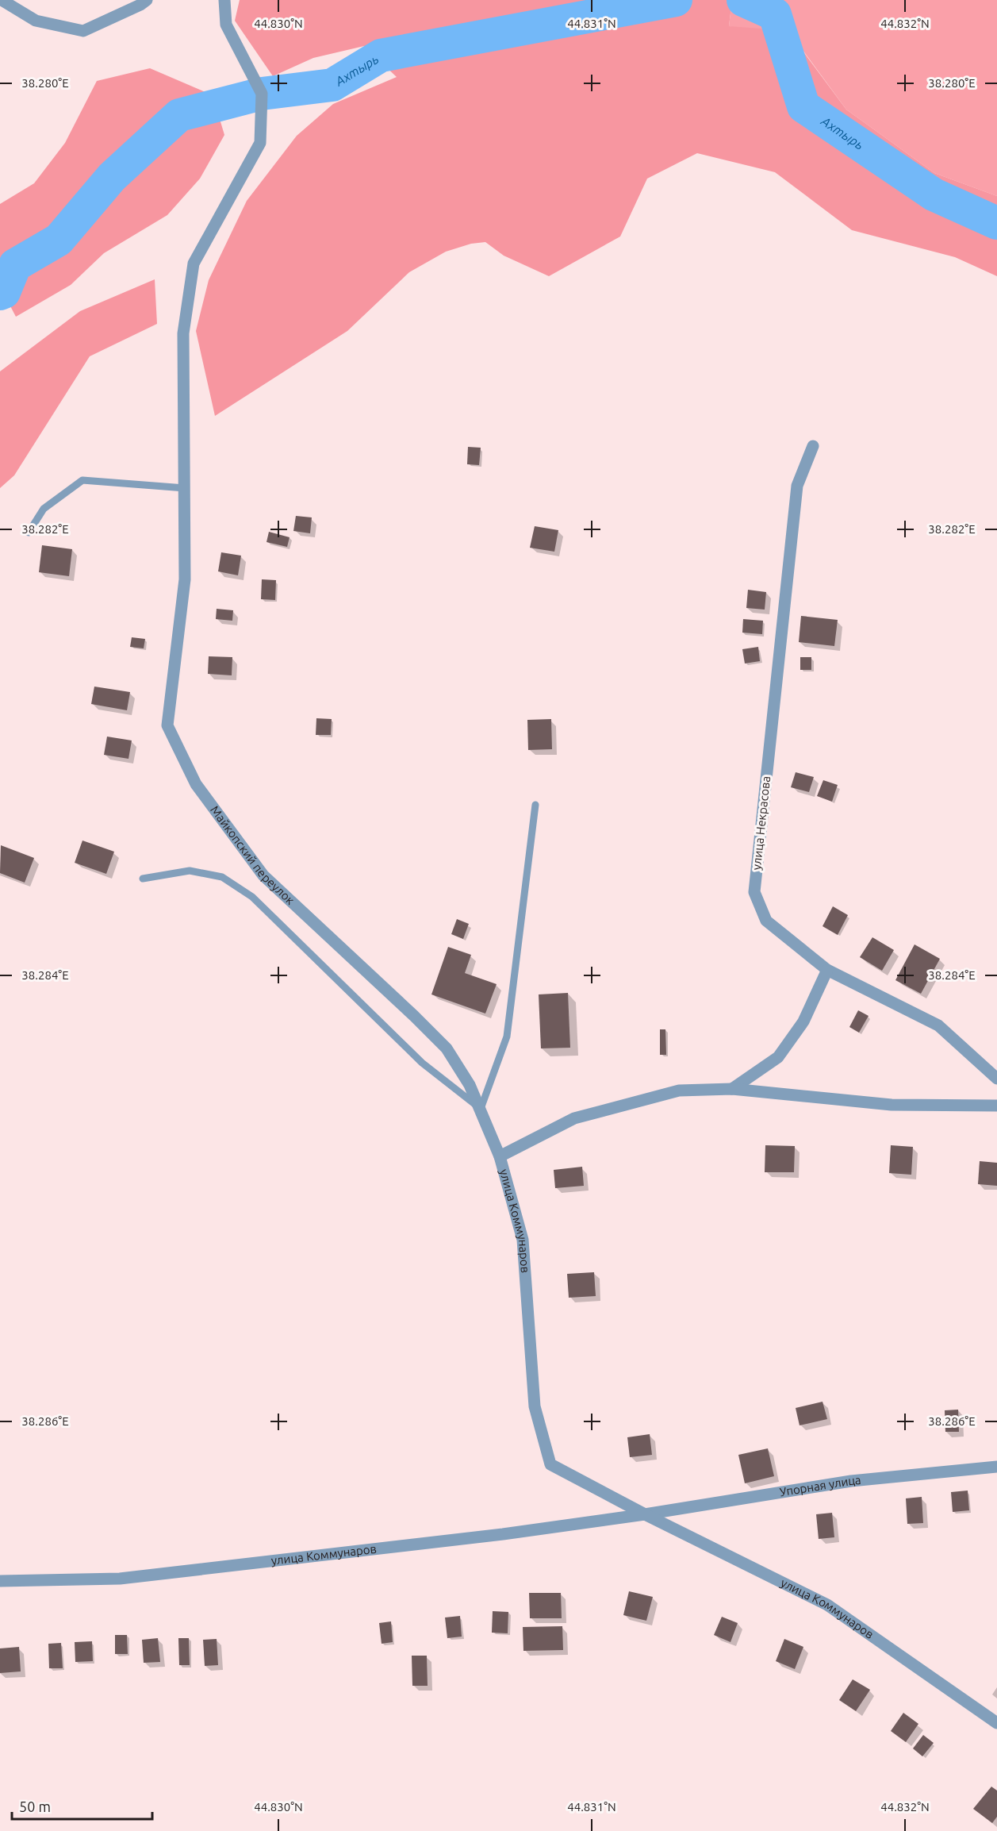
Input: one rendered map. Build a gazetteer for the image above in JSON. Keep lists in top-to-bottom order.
{
  "streets": {
    "street": [
      "улица Некрасова",
      "Майкопский переулок",
      "улица Коммунаров",
      "Упорная улица"
    ]
  },
  "crossings": [
    ["Майкопский переулок", "улица Коммунаров"],
    ["улица Коммунаров", "Упорная улица"]
  ],
  "water": ["Ахтырь"],
  "scale_bar": "50 m",
  "coordinates": [
    "44.830°N",
    "44.831°N",
    "44.832°N",
    "38.280°E",
    "38.282°E",
    "38.284°E",
    "38.286°E"
  ]
}
